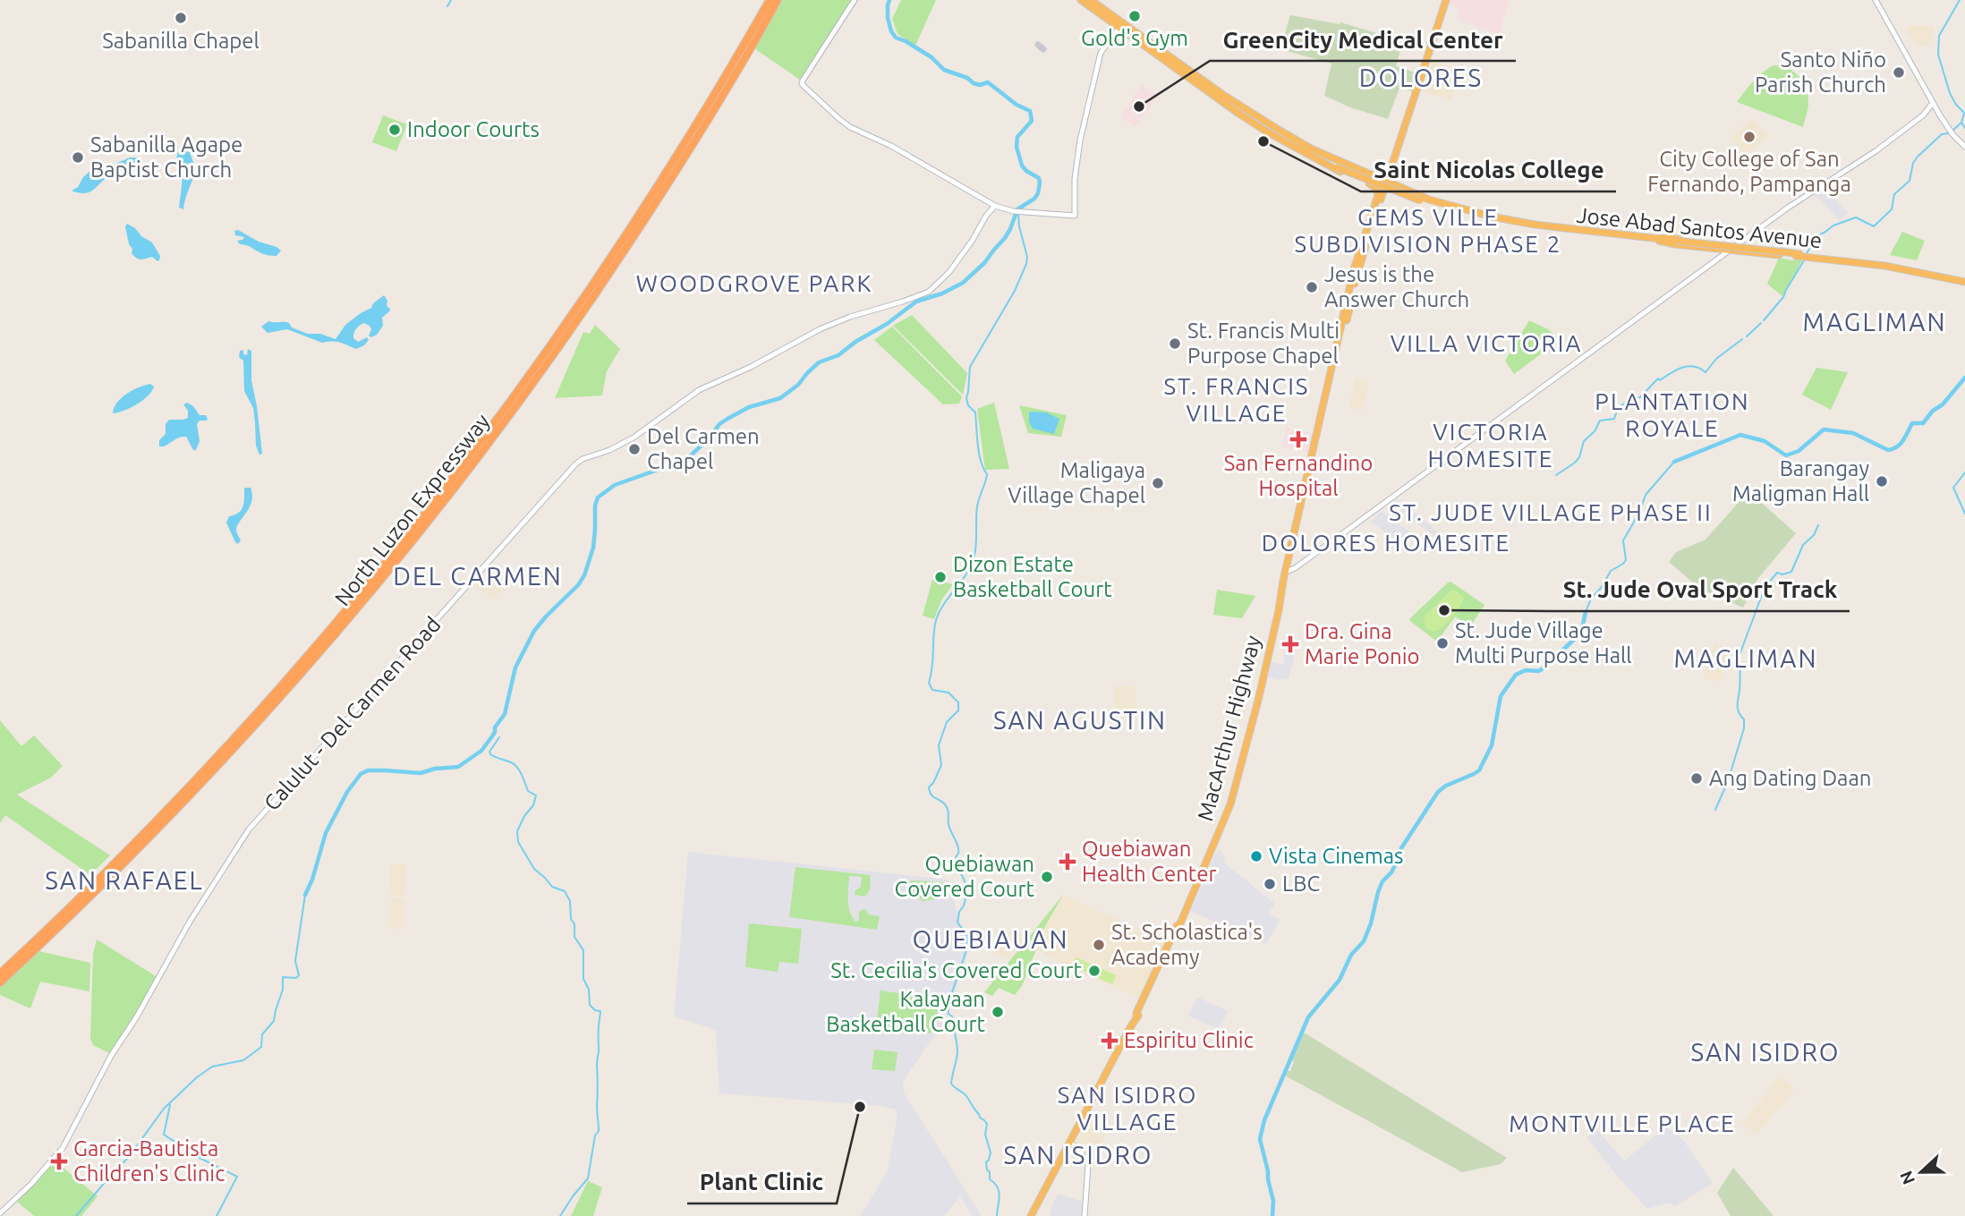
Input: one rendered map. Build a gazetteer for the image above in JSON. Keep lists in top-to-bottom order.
{
  "streets": {
    "highway": ["Jose Abad Santos Avenue", "North Luzon Expressway", "MacArthur Highway"],
    "main road": ["Calulut - Del Carmen Road"]
  },
  "crossings": [
    ["Jose Abad Santos Avenue", "MacArthur Highway"]
  ],
  "districts": [
    "DOLORES",
    "GEMS VILLE SUBDIVISION PHASE 2",
    "WOODGROVE PARK",
    "MAGLIMAN",
    "VILLA VICTORIA",
    "ST. FRANCIS VILLAGE",
    "PLANTATION ROYALE",
    "VICTORIA HOMESITE",
    "ST. JUDE VILLAGE PHASE II",
    "DOLORES HOMESITE",
    "DEL CARMEN",
    "MAGLIMAN",
    "SAN AGUSTIN",
    "SAN RAFAEL",
    "QUEBIAUAN",
    "SAN ISIDRO",
    "SAN ISIDRO VILLAGE",
    "MONTVILLE PLACE",
    "SAN ISIDRO"
  ],
  "places": {
    "other": [
      "Gold's Gym",
      "Sabanilla Chapel",
      "Santo Niño Parish Church",
      "GreenCity Medical Center",
      "Indoor Courts",
      "City College of San Fernando, Pampanga",
      "Saint Nicolas College",
      "Sabanilla Agape Baptist Church",
      "Jesus is the Answer Church",
      "St. Francis Multi Purpose Chapel",
      "Del Carmen Chapel",
      "Barangay Maligman Hall",
      "Maligaya Village Chapel",
      "Dizon Estate Basketball Court",
      "St. Jude Oval Sport Track",
      "St. Jude Village Multi Purpose Hall",
      "Ang Dating Daan",
      "Vista Cinemas",
      "Quebiawan Covered Court",
      "LBC",
      "St. Scholastica's Academy",
      "St. Cecilia's Covered Court",
      "Kalayaan Basketball Court",
      "Plant Clinic"
    ],
    "health": [
      "San Fernandino Hospital",
      "Dra. Gina Marie Ponio",
      "Quebiawan Health Center",
      "Espiritu Clinic",
      "Garcia-Bautista Children's Clinic"
    ]
  },
  "north": "left"
}
